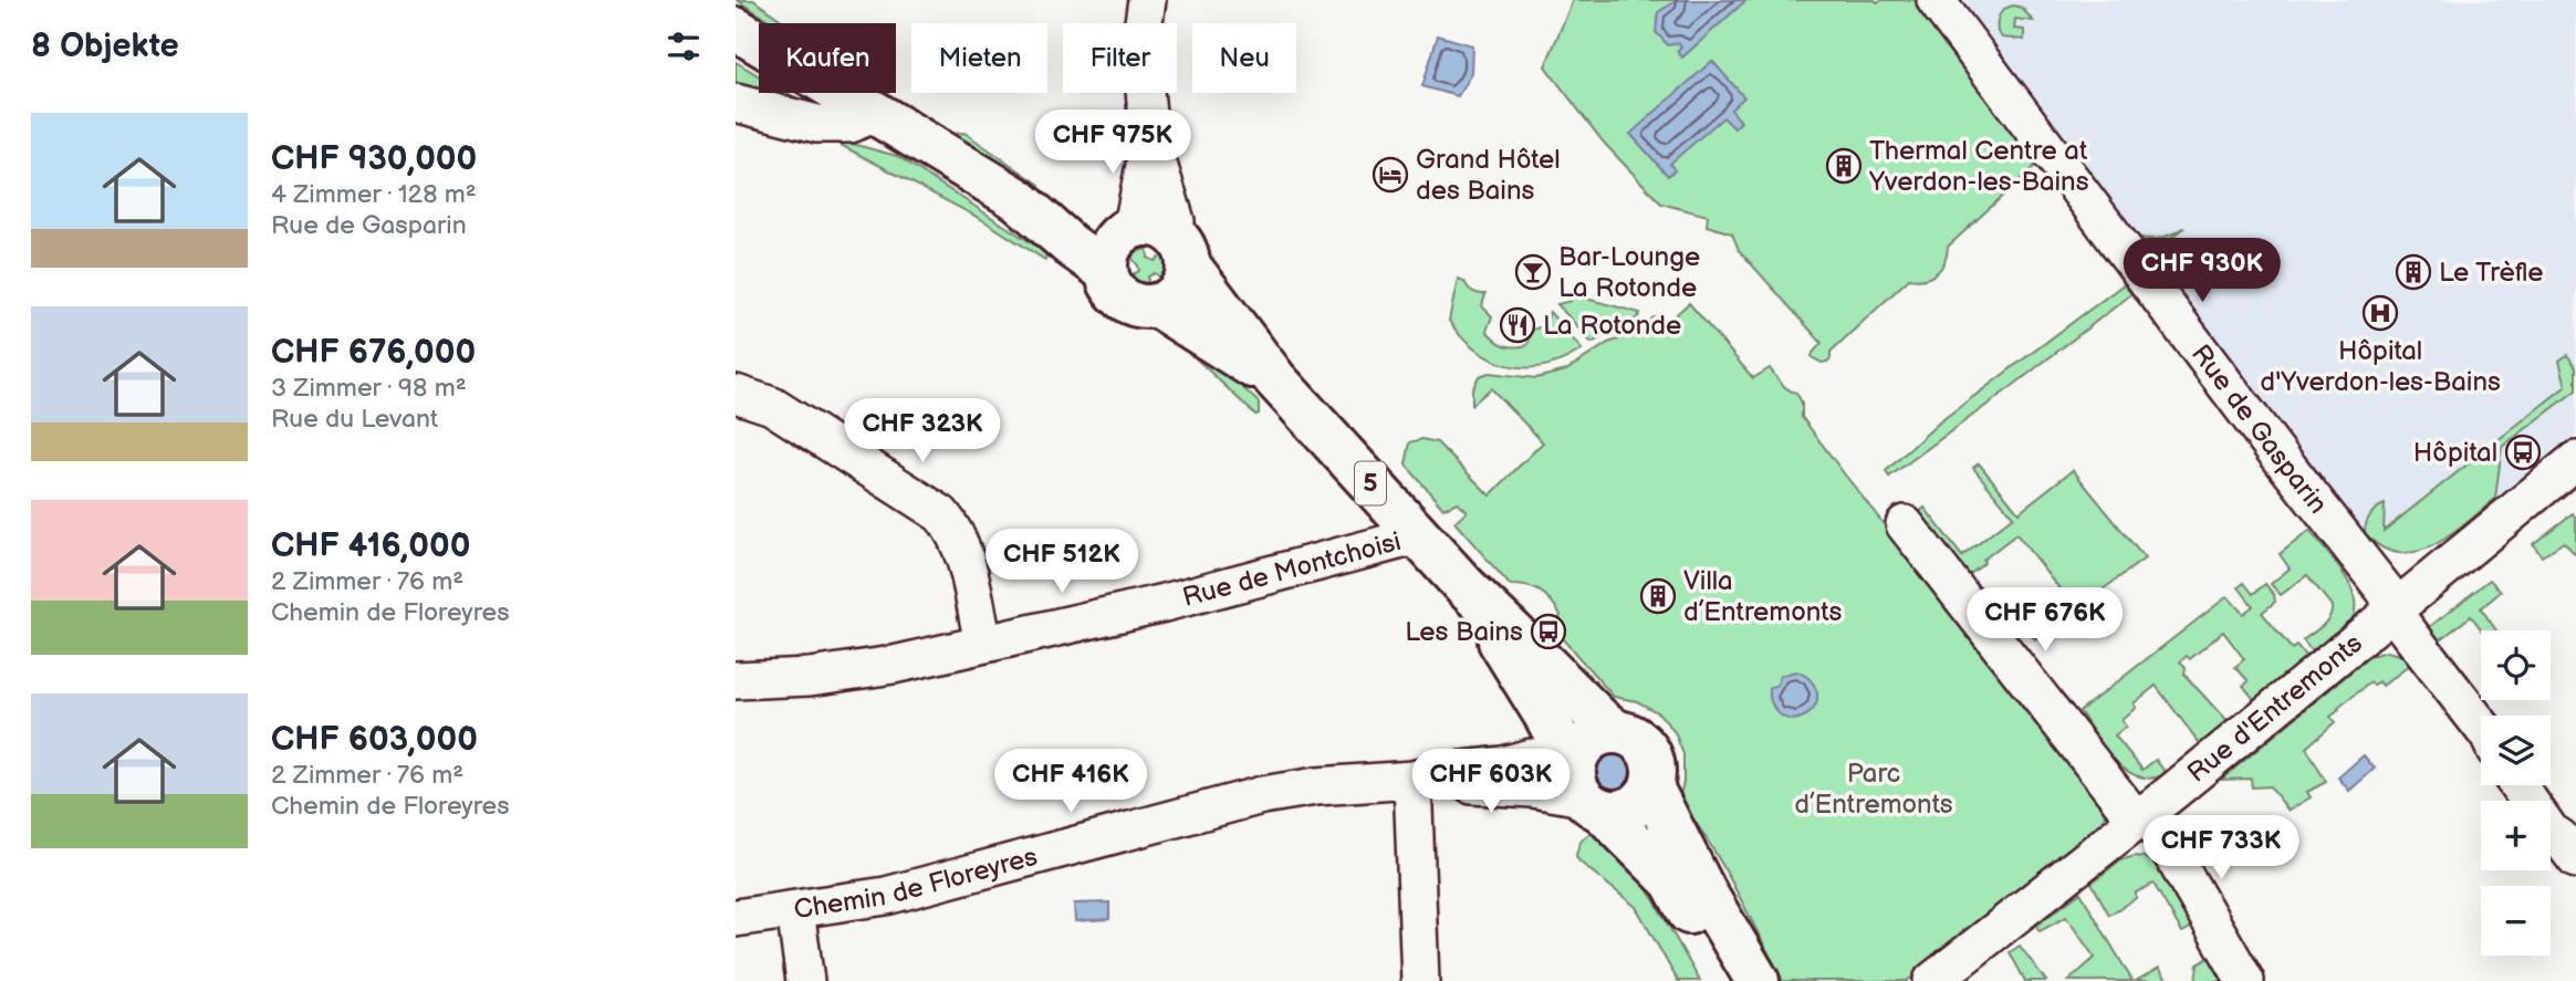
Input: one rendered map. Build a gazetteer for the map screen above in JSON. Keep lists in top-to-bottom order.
{
  "streets": {
    "main road": ["5"],
    "street": [
      "Rue de Gasparin",
      "Rue de Montchoisi",
      "Rue d'Entremonts",
      "Chemin de Floreyres"
    ]
  },
  "crossings": [
    ["Rue de Gasparin", "Rue d'Entremonts"],
    ["5", "Rue de Montchoisi"],
    ["5", "Chemin de Floreyres"]
  ],
  "parks": ["Parc d’Entremonts"],
  "places": {
    "building": ["Thermal Centre at Yverdon-les-Bains", "Le Trèfle", "Villa d’Entremonts"],
    "hotel": ["Grand Hôtel des Bains"],
    "bar": ["Bar-Lounge La Rotonde"],
    "hospital": ["Hôpital d'Yverdon-les-Bains"],
    "restaurant": ["La Rotonde"],
    "bus stop": ["Hôpital", "Les Bains"]
  },
  "page": {
    "heading": "8 Objekte",
    "chip": [
      "Kaufen",
      "Mieten",
      "Filter",
      "Neu"
    ],
    "list": [
      {
        "name": "CHF 930,000",
        "note": "4 Zimmer · 128 m² · Rue de Gasparin"
      },
      {
        "name": "CHF 676,000",
        "note": "3 Zimmer · 98 m² · Rue du Levant"
      },
      {
        "name": "CHF 416,000",
        "note": "2 Zimmer · 76 m² · Chemin de Floreyres"
      },
      {
        "name": "CHF 603,000",
        "note": "2 Zimmer · 76 m² · Chemin de Floreyres"
      }
    ],
    "price": [
      "CHF 975K",
      "CHF 930K",
      "CHF 323K",
      "CHF 512K",
      "CHF 676K",
      "CHF 416K",
      "CHF 603K",
      "CHF 733K"
    ],
    "map_buttons": ["+", "−"]
  }
}
